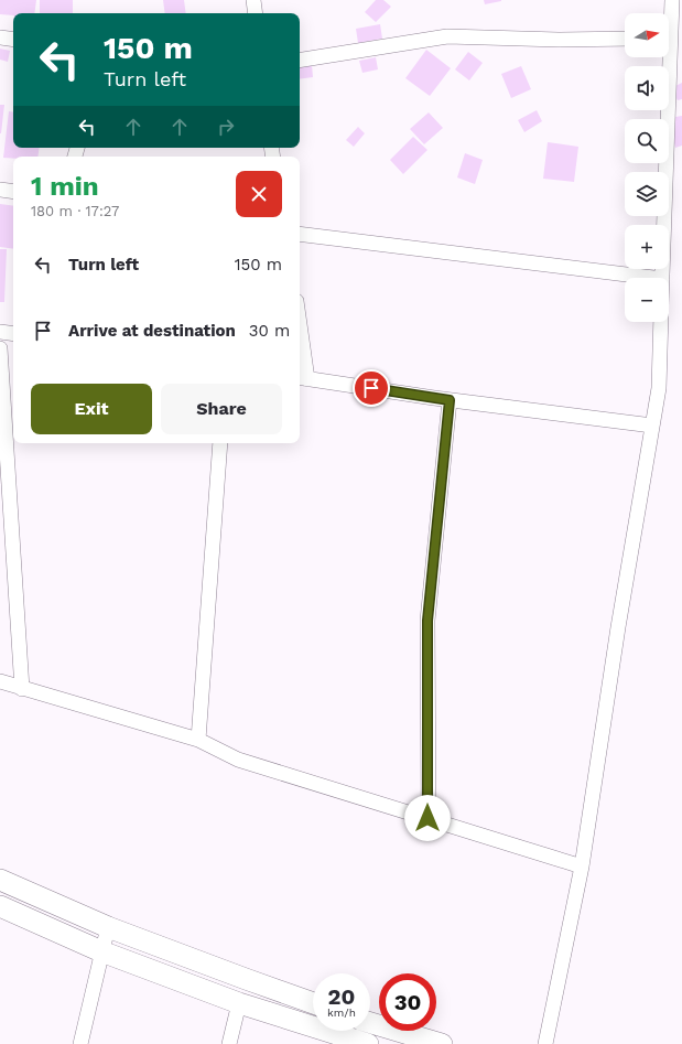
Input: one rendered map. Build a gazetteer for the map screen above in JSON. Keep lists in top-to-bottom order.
{
  "north": "right",
  "page": {
    "map_buttons": ["+", "−"],
    "turn": ["150 m", "Turn left"],
    "heading": ["1 min", "180 m · 17:27"],
    "list": [
      {
        "name": "Turn left",
        "value": "150 m"
      },
      {
        "name": "Arrive at destination",
        "value": "30 m"
      }
    ],
    "buttons": ["Exit", "Share"],
    "speed": "20 km/h",
    "limit": "30"
  }
}
